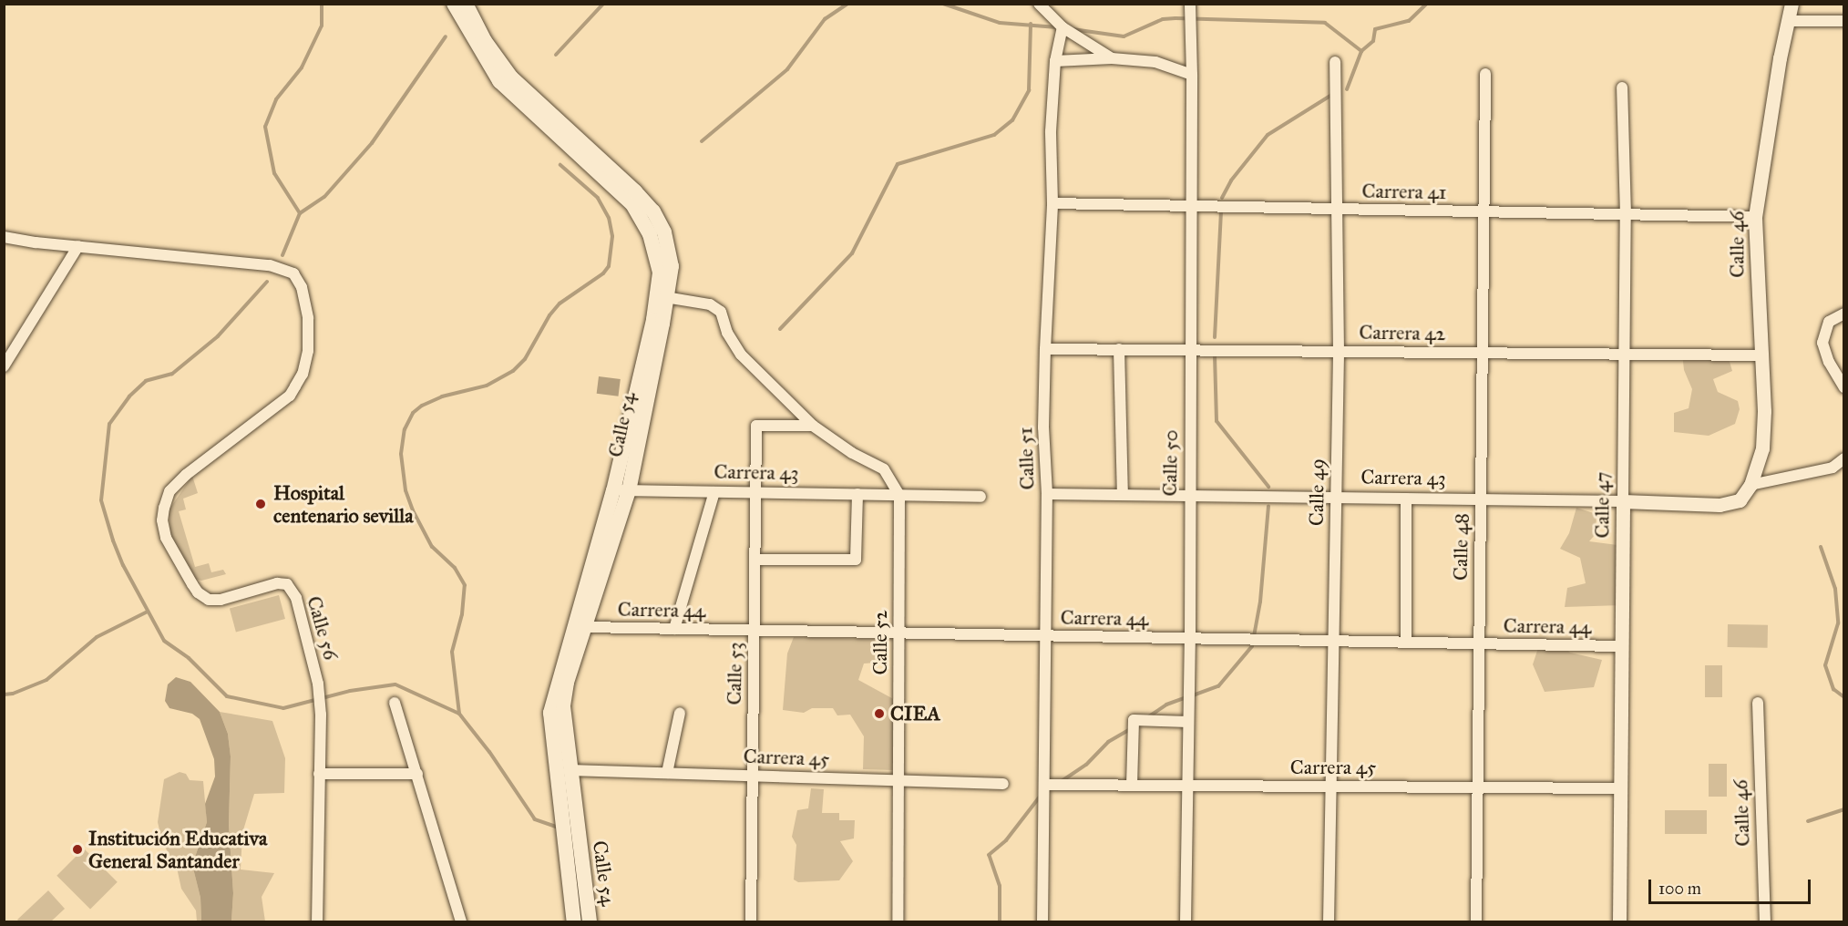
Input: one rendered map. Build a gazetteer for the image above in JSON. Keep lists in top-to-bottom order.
{
  "streets": {
    "main road": ["Calle 54"],
    "street": [
      "Carrera 41",
      "Calle 46",
      "Carrera 42",
      "Calle 51",
      "Calle 50",
      "Carrera 43",
      "Calle 49",
      "Calle 47",
      "Calle 48",
      "Carrera 44",
      "Calle 56",
      "Calle 52",
      "Calle 53",
      "Carrera 45"
    ]
  },
  "crossings": [
    ["Carrera 41", "Calle 46"],
    ["Carrera 41", "Calle 51"],
    ["Carrera 41", "Calle 50"],
    ["Carrera 41", "Calle 49"],
    ["Carrera 41", "Calle 47"],
    ["Carrera 41", "Calle 48"],
    ["Calle 46", "Carrera 42"],
    ["Calle 46", "Carrera 43"],
    ["Carrera 42", "Calle 51"],
    ["Carrera 42", "Calle 50"],
    ["Carrera 42", "Calle 49"],
    ["Carrera 42", "Calle 47"],
    ["Carrera 42", "Calle 48"],
    ["Calle 54", "Carrera 43"],
    ["Calle 54", "Carrera 44"],
    ["Calle 54", "Carrera 45"],
    ["Calle 51", "Carrera 43"],
    ["Calle 51", "Carrera 44"],
    ["Calle 51", "Carrera 45"],
    ["Calle 50", "Carrera 43"],
    ["Calle 50", "Carrera 44"],
    ["Calle 50", "Carrera 45"],
    ["Carrera 43", "Calle 49"],
    ["Carrera 43", "Calle 47"],
    ["Carrera 43", "Calle 48"],
    ["Carrera 43", "Calle 52"],
    ["Carrera 43", "Calle 53"],
    ["Calle 49", "Carrera 44"],
    ["Calle 49", "Carrera 45"],
    ["Calle 47", "Carrera 44"],
    ["Calle 47", "Carrera 45"],
    ["Calle 48", "Carrera 44"],
    ["Calle 48", "Carrera 45"],
    ["Carrera 44", "Calle 52"],
    ["Carrera 44", "Calle 53"],
    ["Calle 52", "Carrera 45"],
    ["Calle 53", "Carrera 45"]
  ],
  "places": ["Hospital centenario sevilla", "CIEA", "Institución Educativa General Santander"],
  "scale_bar": "100 m"
}
